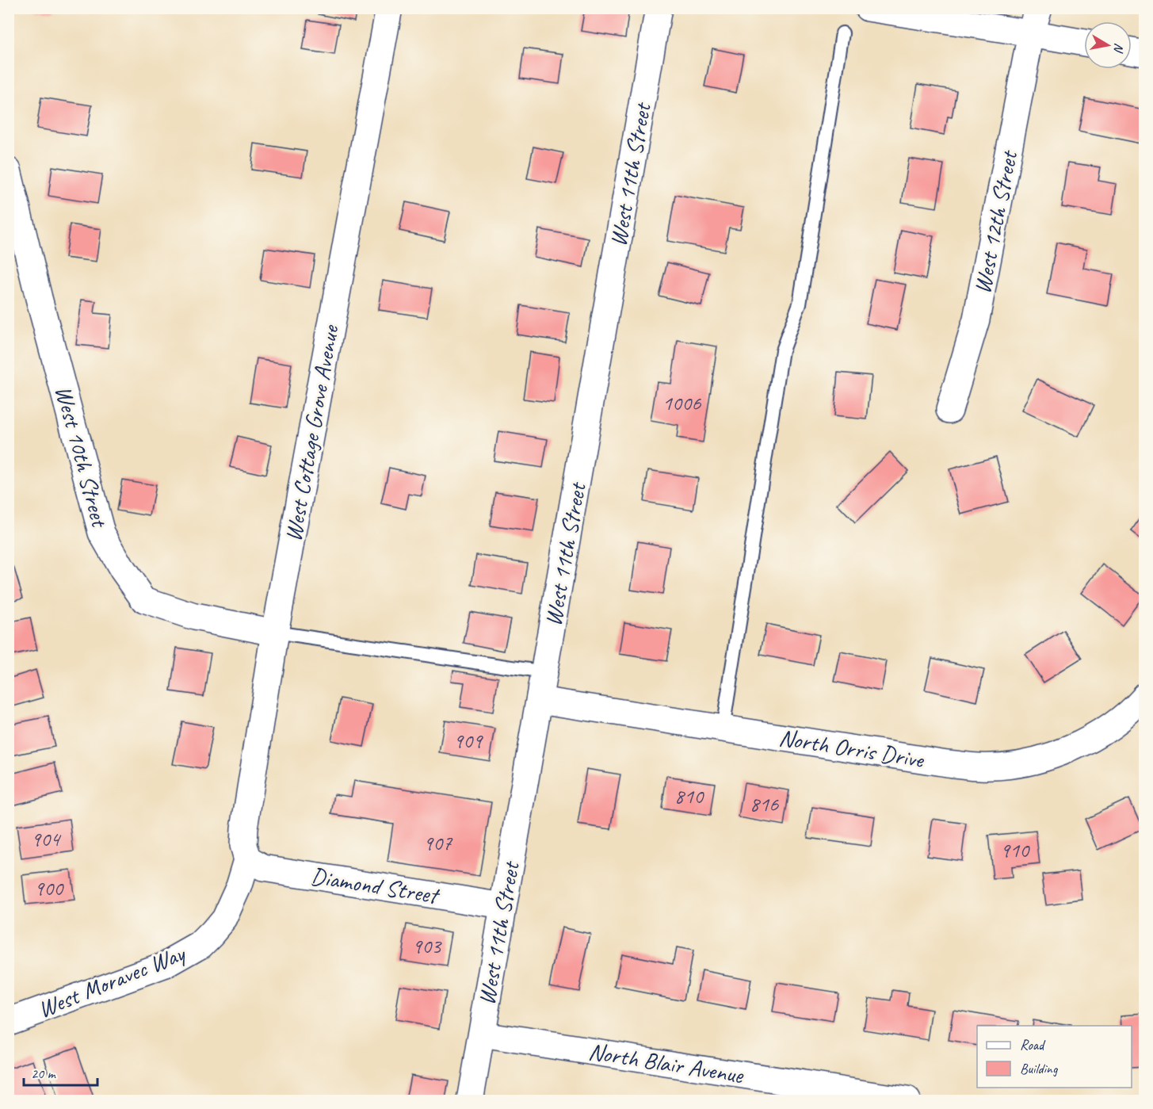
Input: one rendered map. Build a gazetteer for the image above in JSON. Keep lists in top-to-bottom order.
{
  "streets": {
    "street": [
      "West 11th Street",
      "West 12th Street",
      "West Cottage Grove Avenue",
      "West 10th Street",
      "North Orris Drive",
      "Diamond Street",
      "West Moravec Way",
      "North Blair Avenue"
    ]
  },
  "crossings": [
    ["West 11th Street", "North Orris Drive"],
    ["West 11th Street", "Diamond Street"],
    ["West 11th Street", "North Blair Avenue"],
    ["West Cottage Grove Avenue", "West 10th Street"],
    ["West Cottage Grove Avenue", "Diamond Street"],
    ["West Cottage Grove Avenue", "West Moravec Way"],
    ["Diamond Street", "West Moravec Way"]
  ],
  "house_numbers": [
    "1006",
    "909",
    "810",
    "816",
    "904",
    "907",
    "910",
    "900",
    "903"
  ],
  "legend": ["Road", "Building"],
  "scale_bar": "20 m",
  "north": "right"
}
